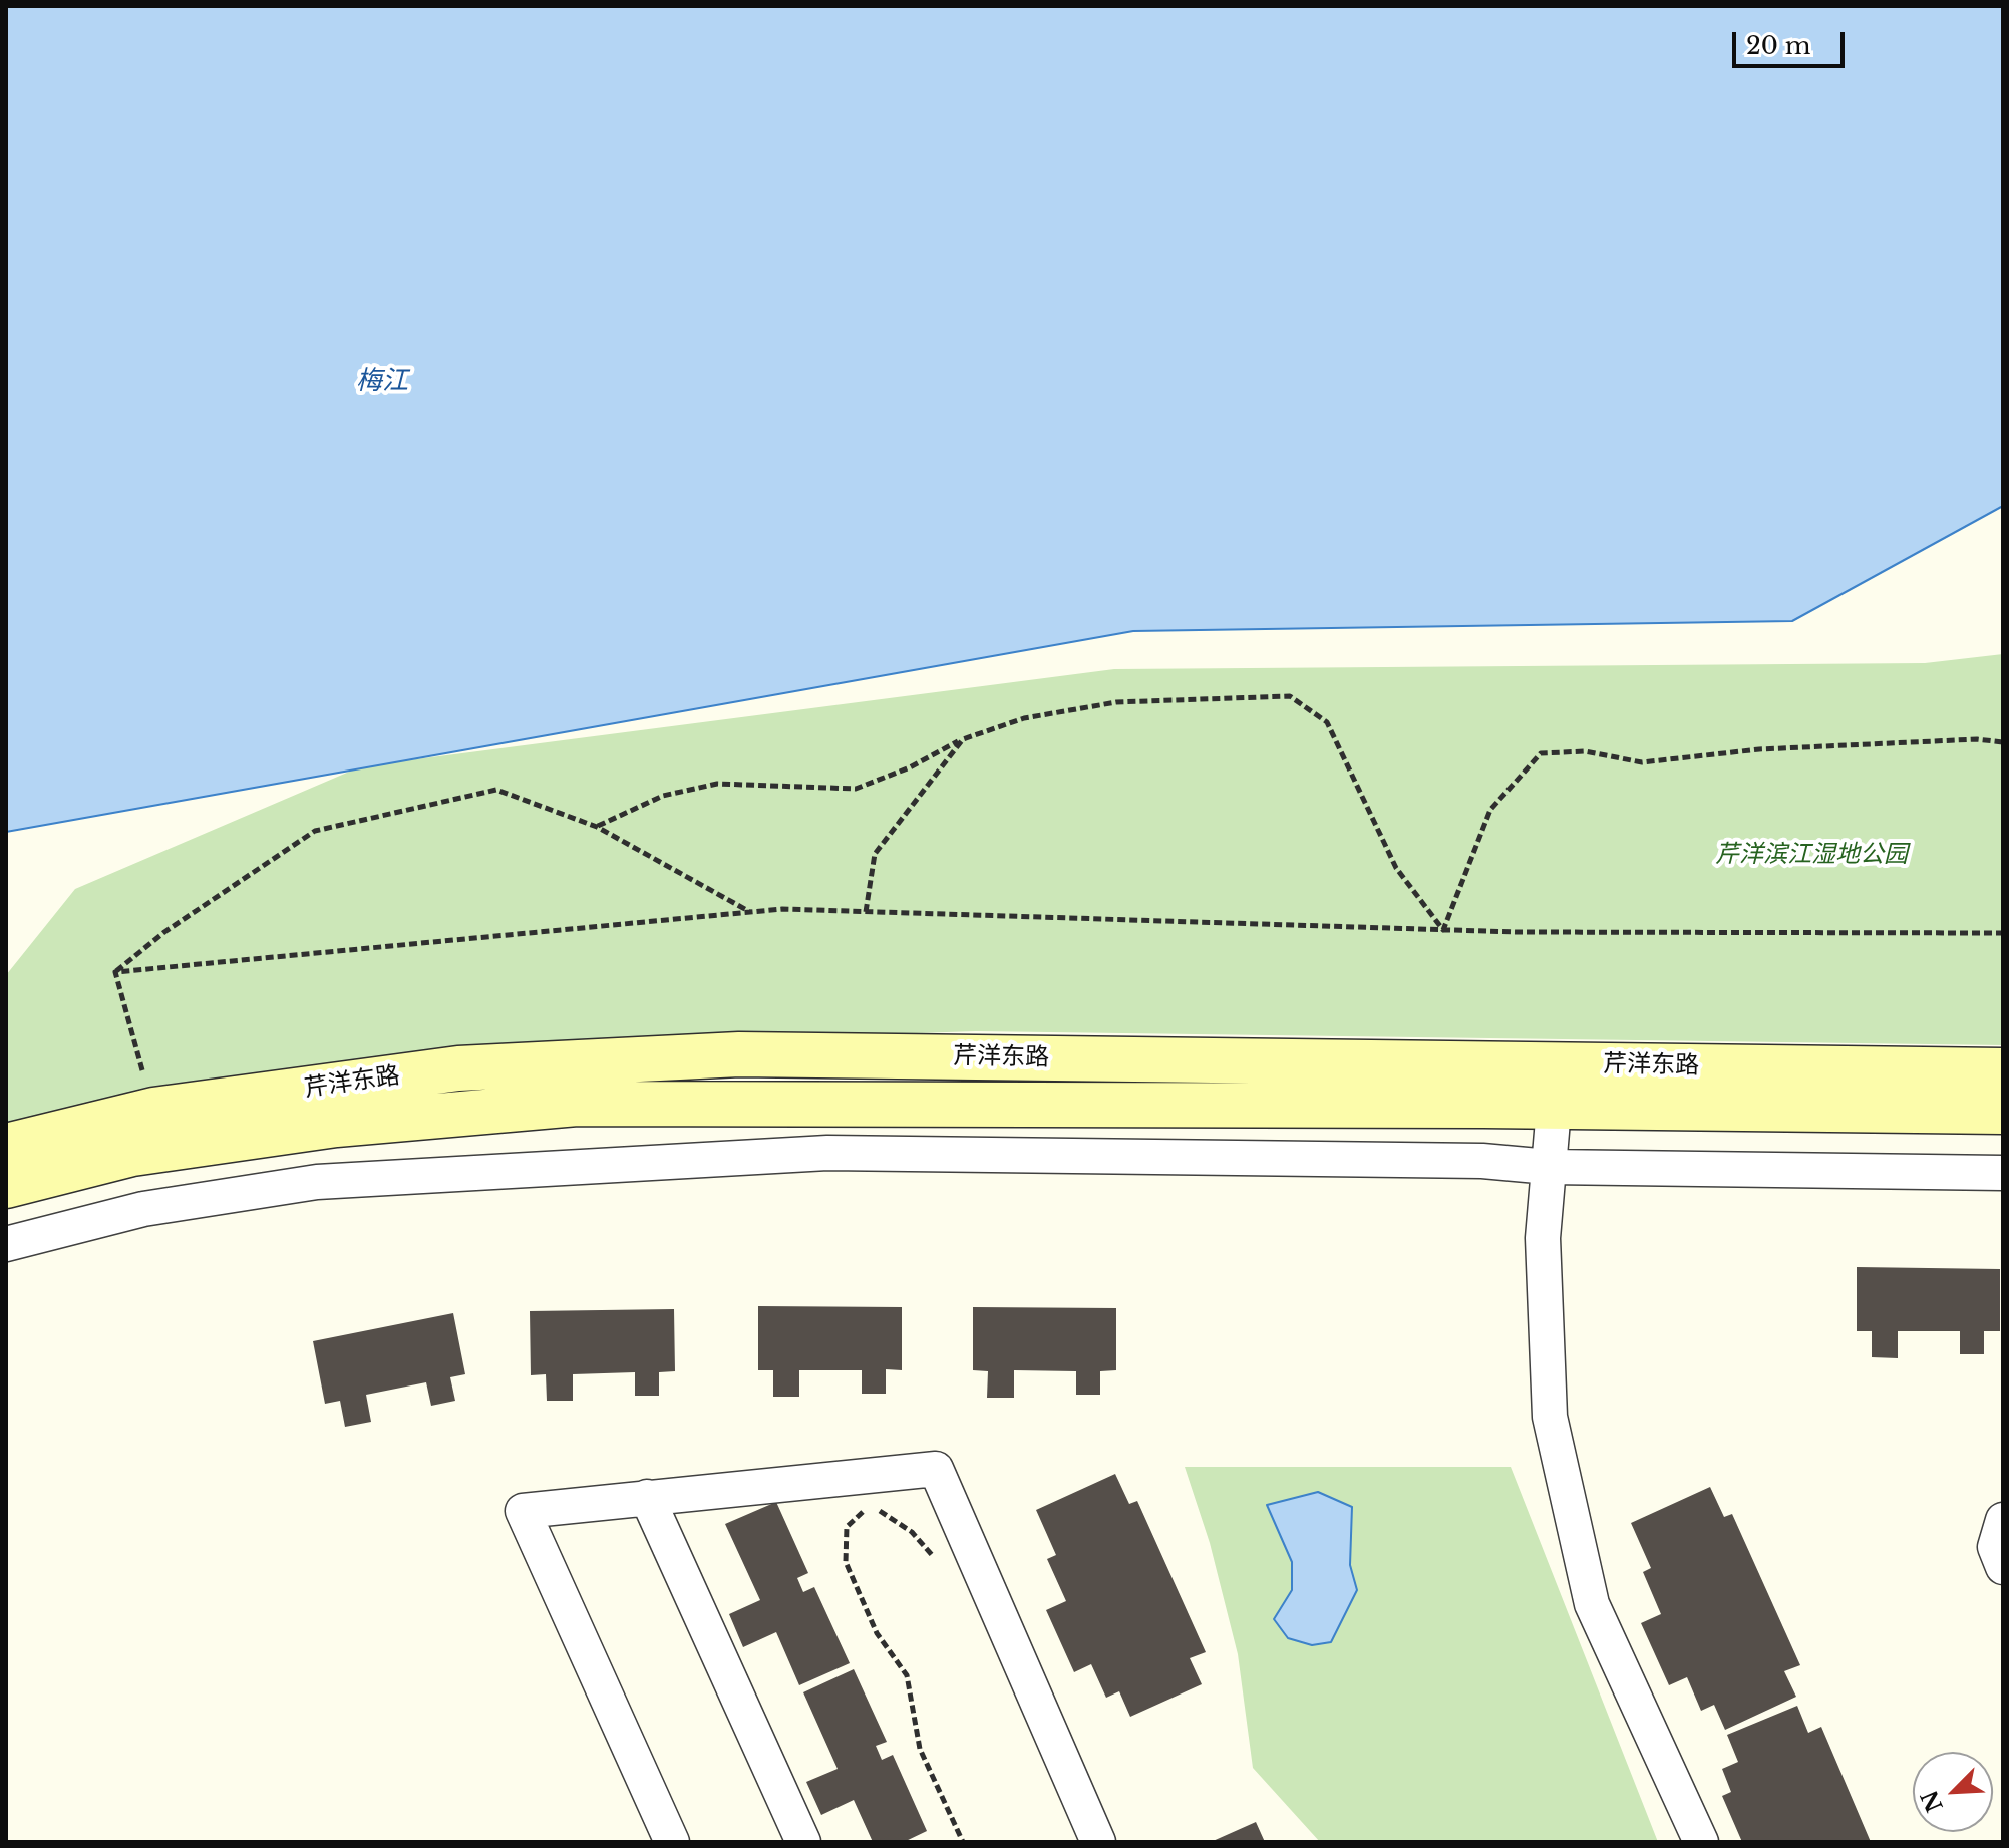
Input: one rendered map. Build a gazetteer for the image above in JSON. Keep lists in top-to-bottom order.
{
  "streets": {
    "main road": ["芹洋东路"]
  },
  "water": ["梅江"],
  "parks": ["芹洋滨江湿地公园"],
  "scale_bar": "20 m",
  "north": "bottom left"
}
